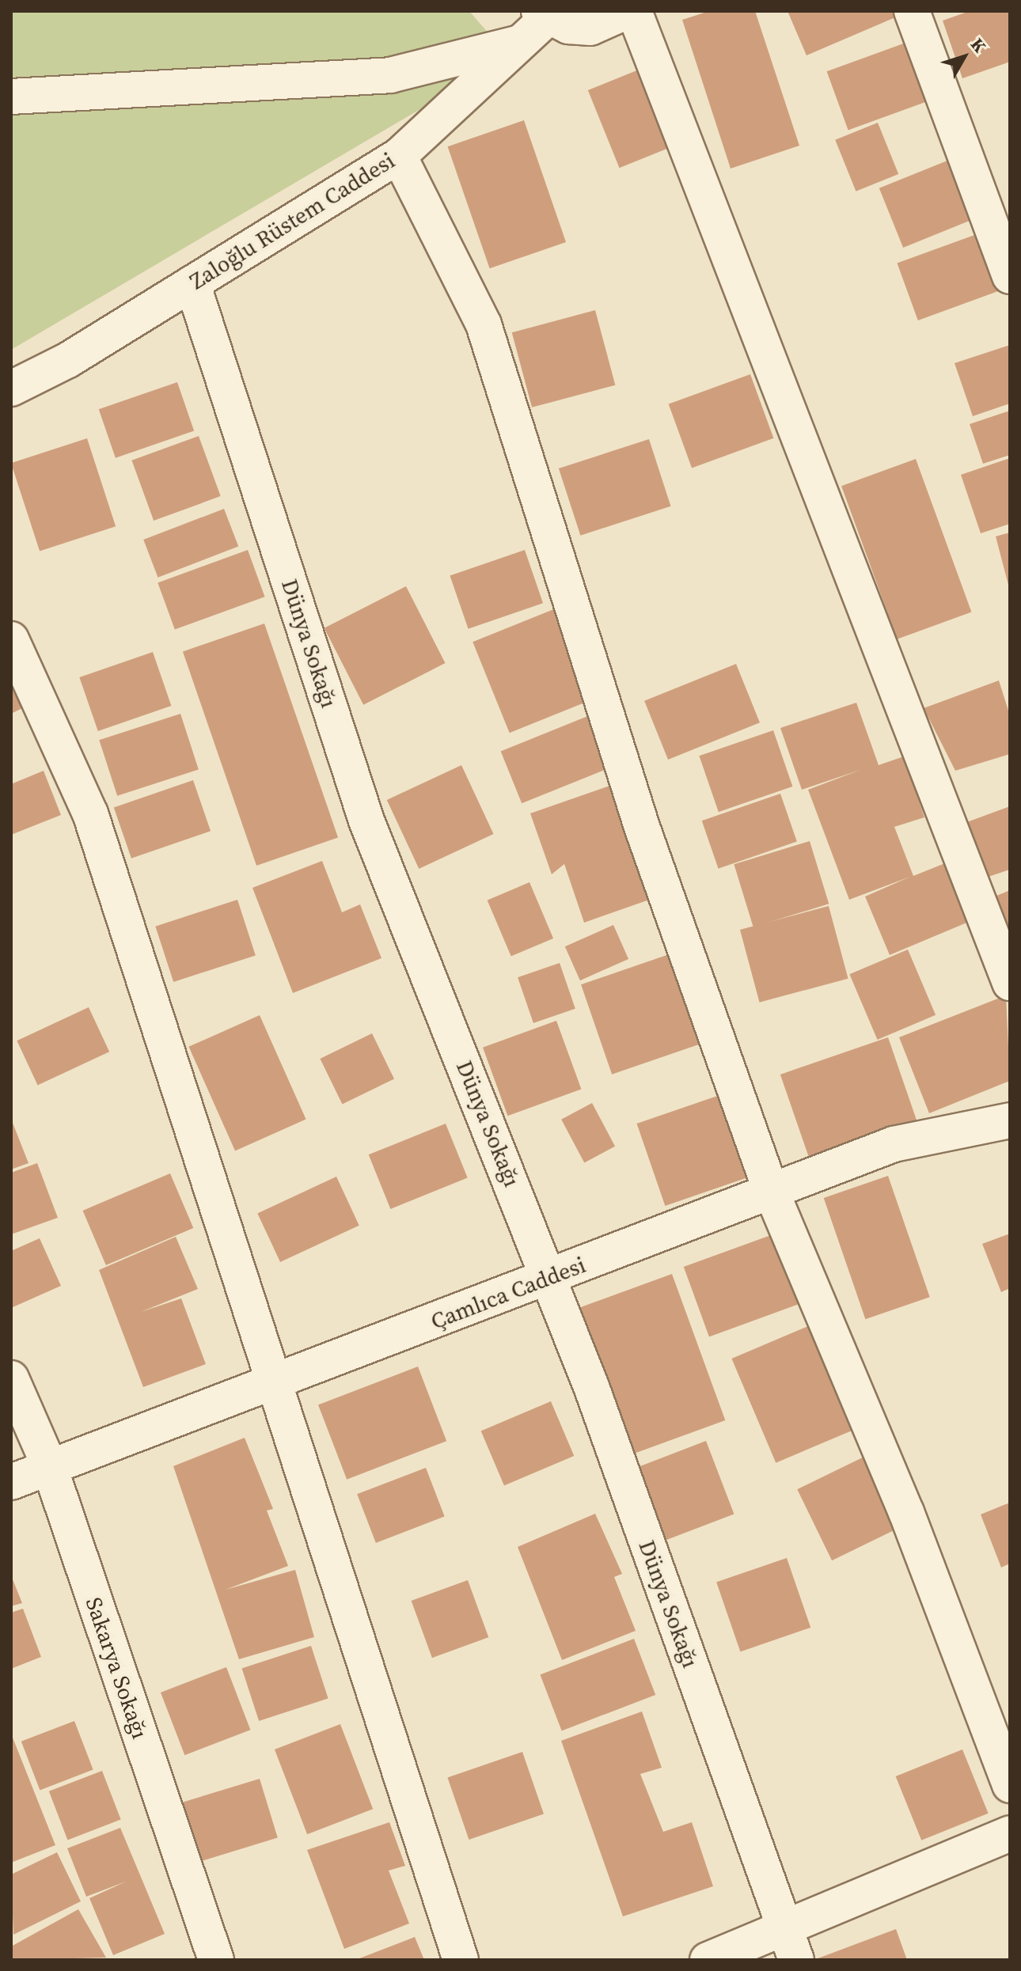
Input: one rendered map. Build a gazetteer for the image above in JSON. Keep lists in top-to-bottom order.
{
  "streets": {
    "street": [
      "Zaloğlu Rüstem Caddesi",
      "Dünya Sokağı",
      "Çamlıca Caddesi",
      "Sakarya Sokağı"
    ]
  },
  "crossings": [
    ["Zaloğlu Rüstem Caddesi", "Dünya Sokağı"],
    ["Dünya Sokağı", "Çamlıca Caddesi"],
    ["Çamlıca Caddesi", "Sakarya Sokağı"]
  ],
  "north": "top right"
}
